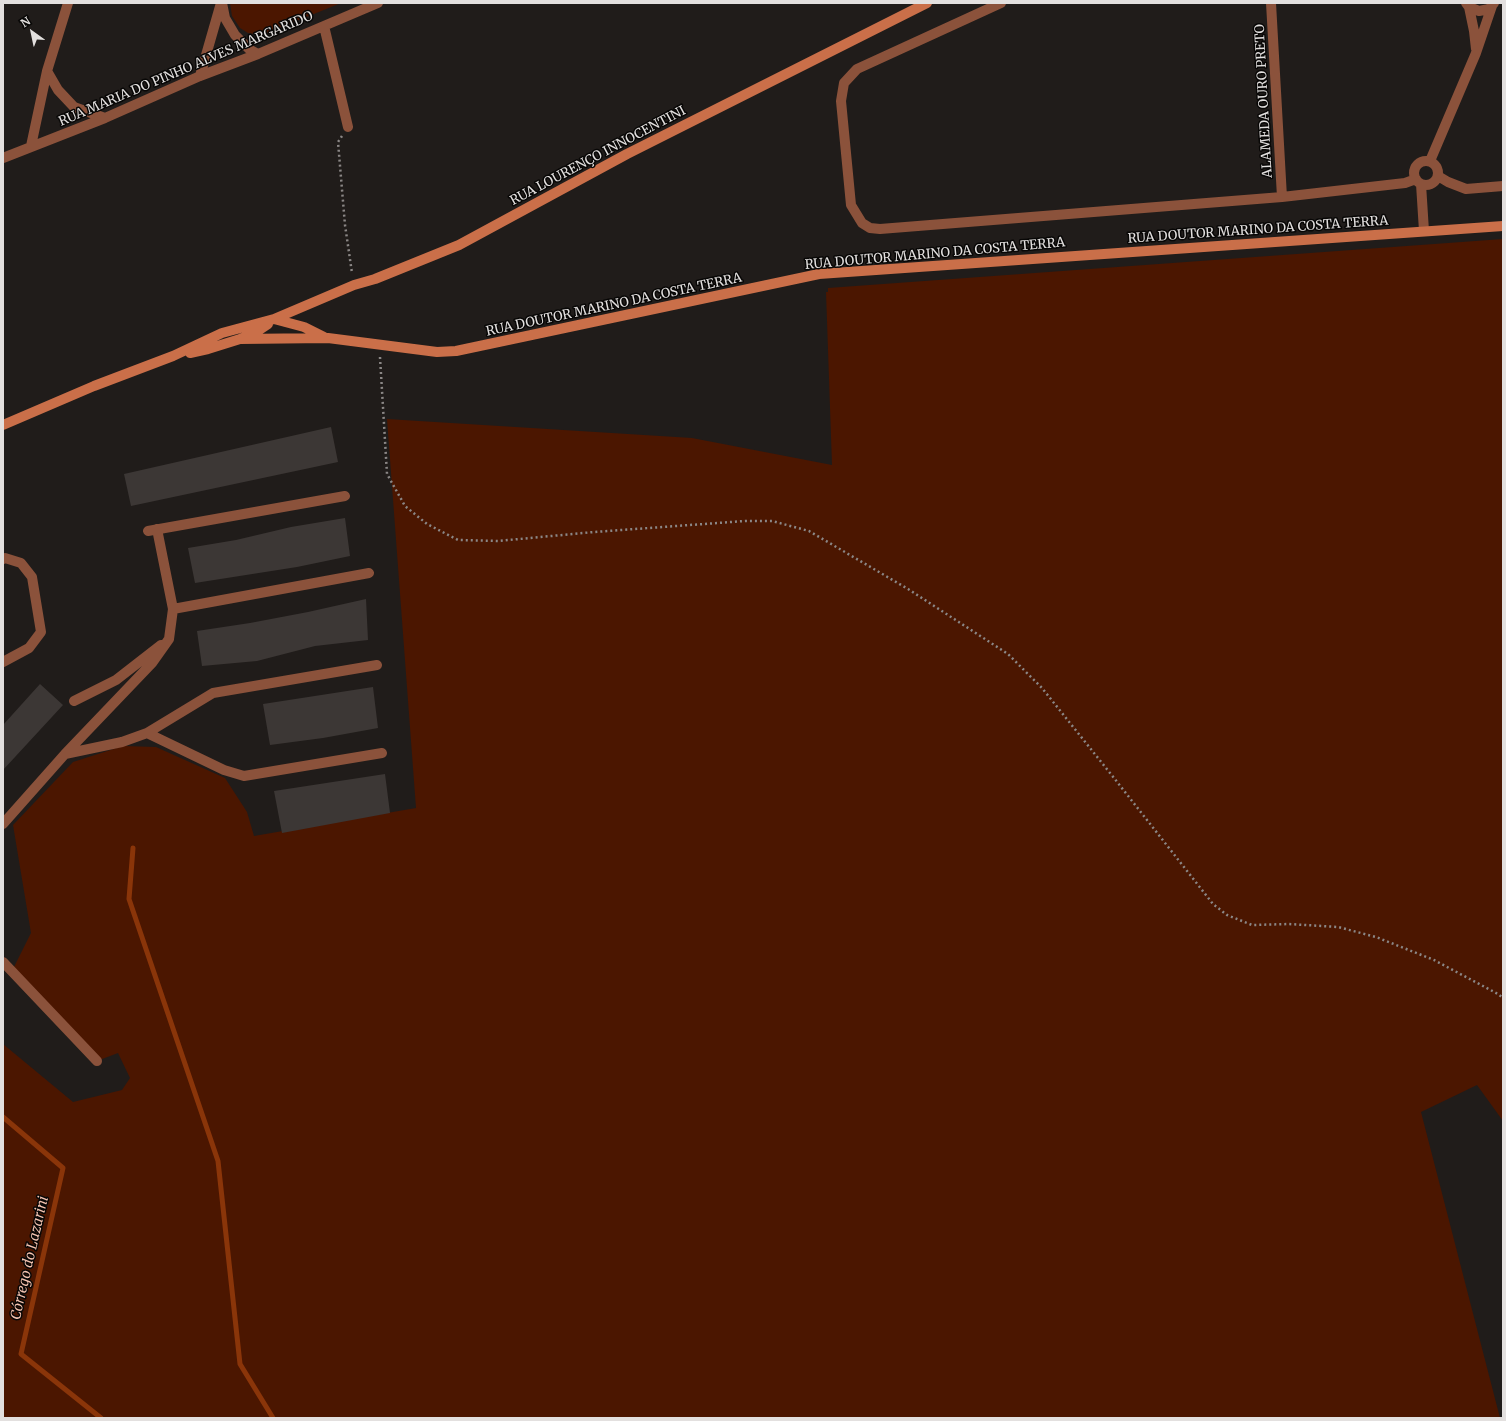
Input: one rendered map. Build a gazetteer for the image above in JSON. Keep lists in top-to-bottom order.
{
  "streets": {
    "main road": ["RUA LOURENÇO INNOCENTINI", "RUA DOUTOR MARINO DA COSTA TERRA"],
    "street": ["RUA MARIA DO PINHO ALVES MARGARIDO", "ALAMEDA OURO PRETO"]
  },
  "crossings": [
    ["RUA LOURENÇO INNOCENTINI", "RUA DOUTOR MARINO DA COSTA TERRA"]
  ],
  "water": ["Córrego do Lazarini"],
  "north": "top left"
}
